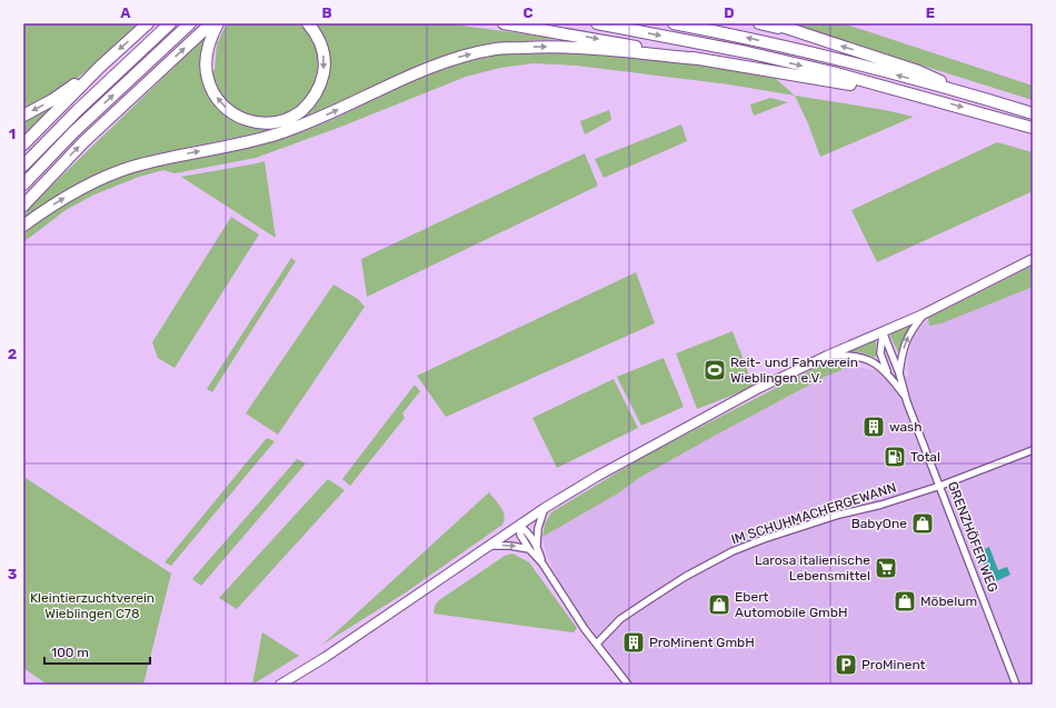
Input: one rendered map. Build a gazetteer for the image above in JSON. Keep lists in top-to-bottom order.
{
  "streets": {
    "street": ["IM SCHUHMACHERGEWANN", "GRENZHÖFER WEG"]
  },
  "crossings": [
    ["IM SCHUHMACHERGEWANN", "GRENZHÖFER WEG"]
  ],
  "parks": ["Kleintierzuchtverein Wieblingen C78"],
  "places": {
    "sports": ["Reit- und Fahrverein Wieblingen e.V."],
    "building": ["wash", "ProMinent GmbH"],
    "fuel station": ["Total"],
    "shop": ["BabyOne", "Möbelum", "Ebert Automobile GmbH"],
    "supermarket": ["Larosa italienische Lebensmittel"],
    "parking": ["ProMinent"]
  },
  "scale_bar": "100 m",
  "grid": {
    "columns": [
      "A",
      "B",
      "C",
      "D",
      "E"
    ],
    "rows": ["1", "2", "3"]
  }
}
